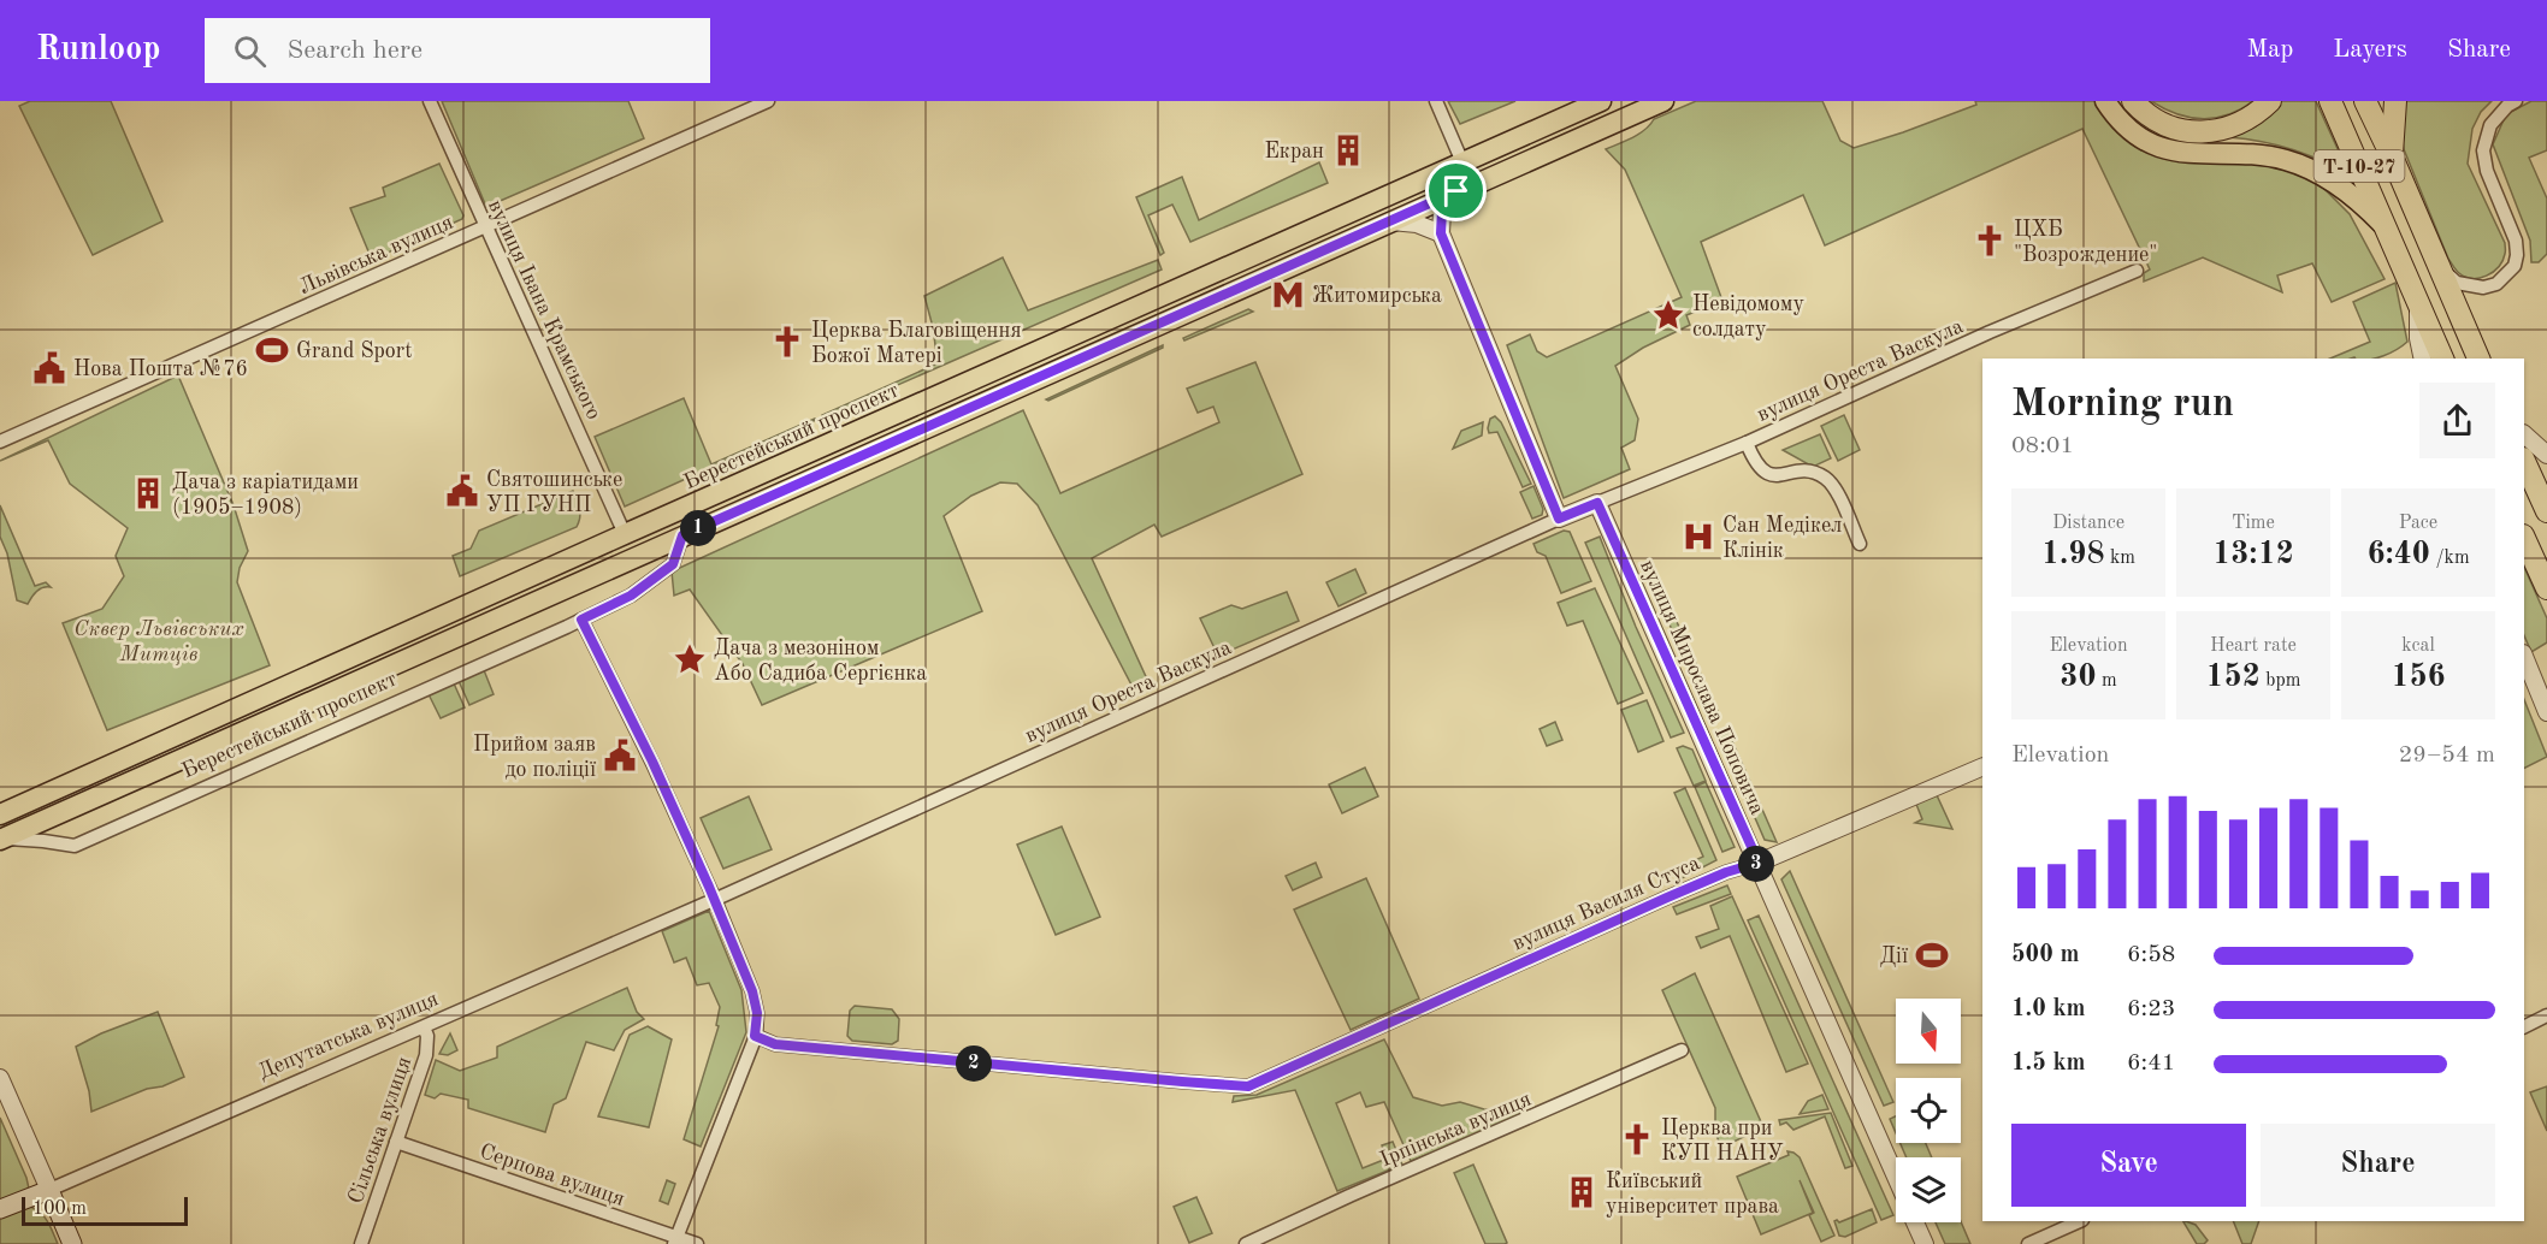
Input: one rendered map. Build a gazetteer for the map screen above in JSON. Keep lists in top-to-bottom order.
{
  "streets": {
    "highway": ["Т-10-27"],
    "main road": ["Берестейський проспект", "Депутатська вулиця"],
    "street": [
      "Львівська вулиця",
      "вулиця Івана Крамського",
      "вулиця Ореста Васкула",
      "вулиця Мирослава Поповича",
      "вулиця Василя Стуса",
      "Ірпінська вулиця",
      "Сільська вулиця",
      "Серпова вулиця"
    ]
  },
  "crossings": [
    ["Львівська вулиця", "вулиця Івана Крамського"],
    ["вулиця Івана Крамського", "Берестейський проспект"],
    ["вулиця Ореста Васкула", "вулиця Мирослава Поповича"],
    ["вулиця Ореста Васкула", "Депутатська вулиця"],
    ["вулиця Мирослава Поповича", "вулиця Василя Стуса"],
    ["Депутатська вулиця", "Сільська вулиця"],
    ["Сільська вулиця", "Серпова вулиця"]
  ],
  "parks": ["Сквер Львівських Митців"],
  "places": {
    "building": ["Екран", "Дача з каріатидами (1905–1908)", "Київський університет права"],
    "church": ["ЦХБ \"Возрождение\"", "Церква Благовіщення Божої Матері", "Церква при КУП НАНУ"],
    "metro station": ["Житомирська"],
    "place": ["Невідомому солдату", "Дача з мезоніном Або Садиба Сергієнка"],
    "sports": ["Grand Sport", "Дії"],
    "public building": ["Нова Пошта №76", "Святошинське УП ГУНП", "Прийом заяв до поліції"],
    "hospital": ["Сан Медікел Клінік"]
  },
  "scale_bar": "100 m",
  "north": "bottom",
  "page": {
    "header": "Runloop",
    "search": "Search here",
    "nav": ["Map", "Layers", "Share"],
    "heading": ["Morning run", "08:01"],
    "stats": [
      ["Distance", "1.98 km"],
      ["Time", "13:12"],
      ["Pace", "6:40 /km"],
      ["Elevation", "30 m"],
      ["Heart rate", "152 bpm"],
      ["kcal", "156"]
    ],
    "pins": ["1", "3", "2"],
    "chart": ["Elevation", "29–54 m"],
    "list": [
      {
        "name": "500 m",
        "note": "6:58"
      },
      {
        "name": "1.0 km",
        "note": "6:23"
      },
      {
        "name": "1.5 km",
        "note": "6:41"
      }
    ],
    "buttons": ["Save", "Share"],
    "scale": "100 m"
  }
}
